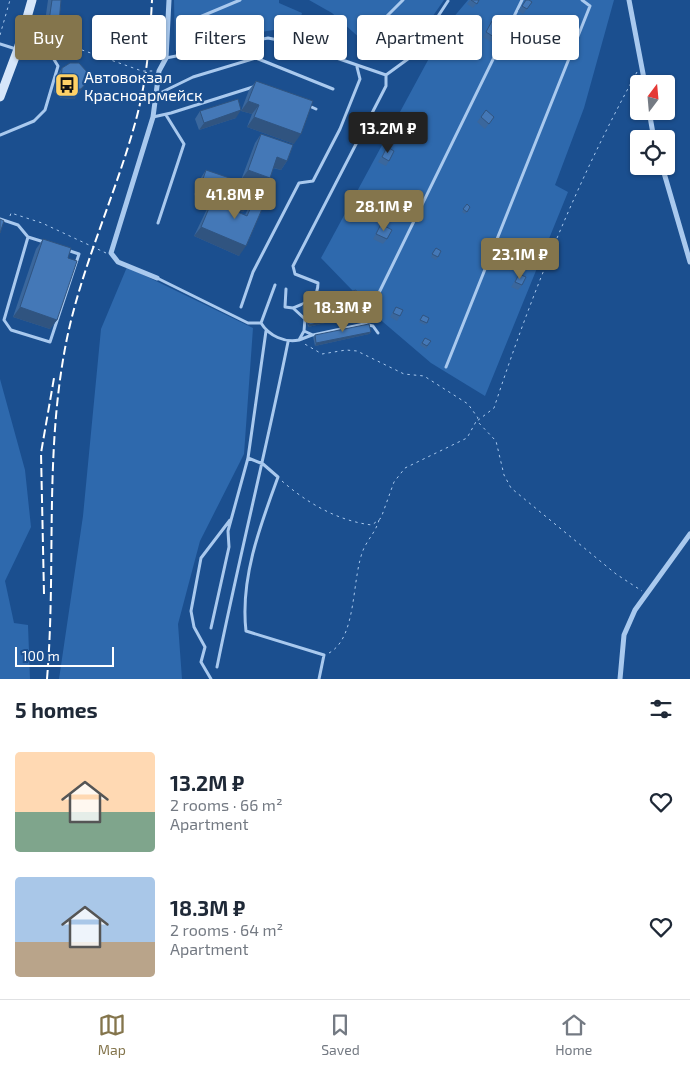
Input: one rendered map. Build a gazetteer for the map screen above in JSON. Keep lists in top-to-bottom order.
{
  "places": {
    "bus stop": ["Автовокзал Красноармейск"]
  },
  "scale_bar": "100 m",
  "north": "top",
  "page": {
    "chip": [
      "Buy",
      "Rent",
      "Filters",
      "New",
      "Apartment",
      "House"
    ],
    "price": [
      "13.2M ₽",
      "41.8M ₽",
      "28.1M ₽",
      "23.1M ₽",
      "18.3M ₽"
    ],
    "scale": "100 m",
    "heading": "5 homes",
    "list": [
      {
        "name": "13.2M ₽",
        "note": "2 rooms · 66 m² · Apartment"
      },
      {
        "name": "18.3M ₽",
        "note": "2 rooms · 64 m² · Apartment"
      }
    ],
    "tabs": ["Map", "Saved", "Home"]
  }
}
